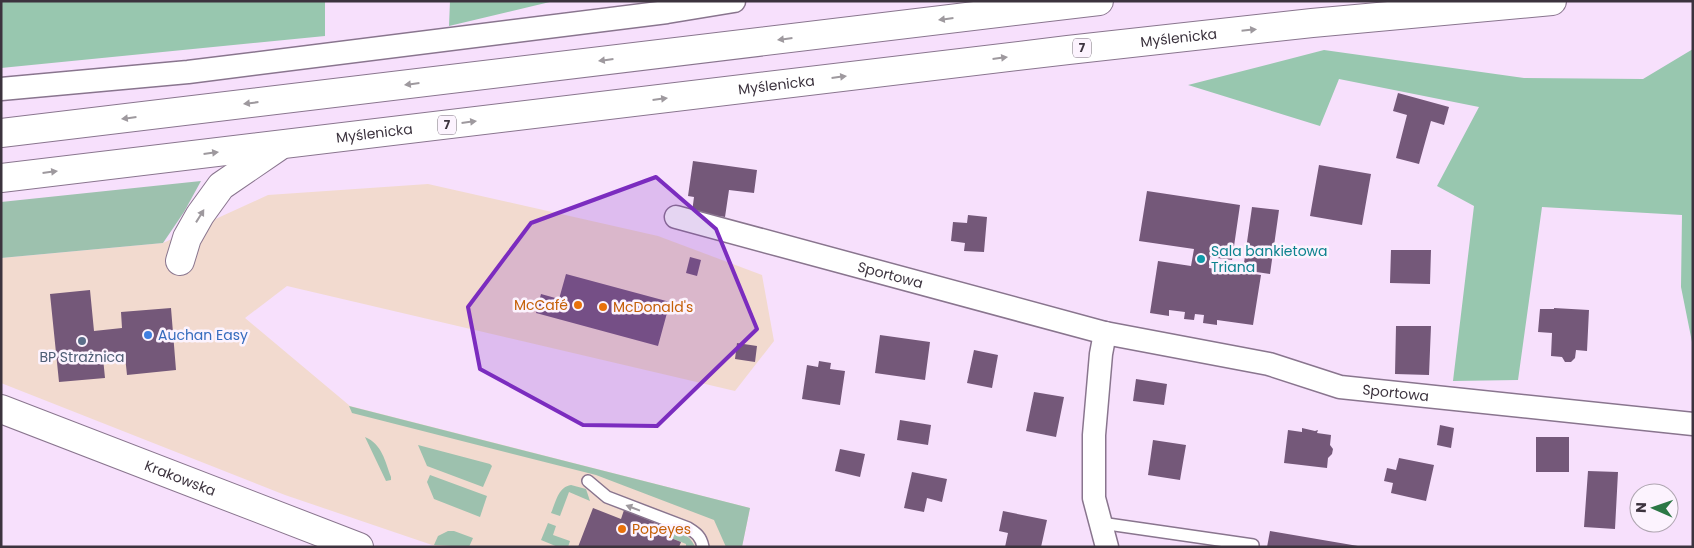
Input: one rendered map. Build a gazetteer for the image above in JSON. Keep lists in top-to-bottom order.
{
  "streets": {
    "main road": ["Myślenicka", "7", "Krakowska"],
    "street": ["Sportowa"]
  },
  "places": [
    "Sala bankietowa Triana",
    "McCafé",
    "McDonald's",
    "Auchan Easy",
    "BP Strażnica",
    "Popeyes"
  ],
  "north": "left"
}
